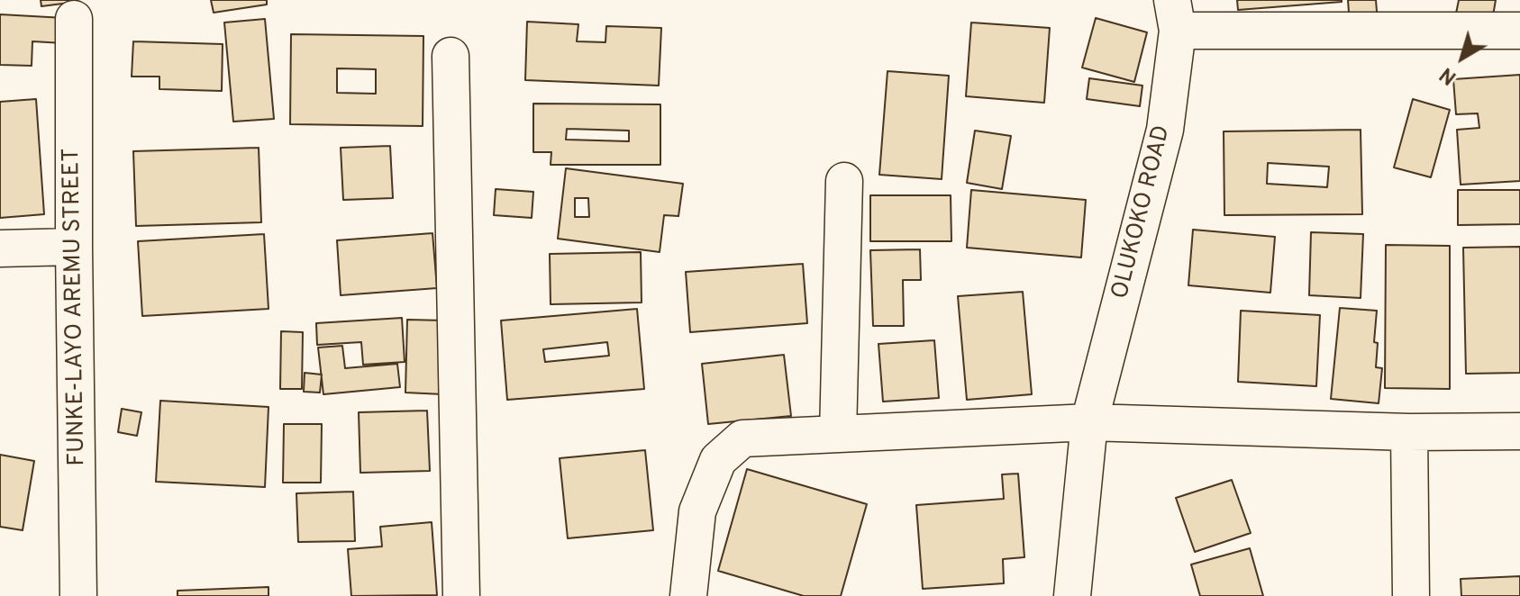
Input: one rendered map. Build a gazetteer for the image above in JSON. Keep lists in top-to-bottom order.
{
  "streets": {
    "street": ["OLUKOKO ROAD", "FUNKE-LAYO AREMU STREET"]
  },
  "north": "bottom left"
}
